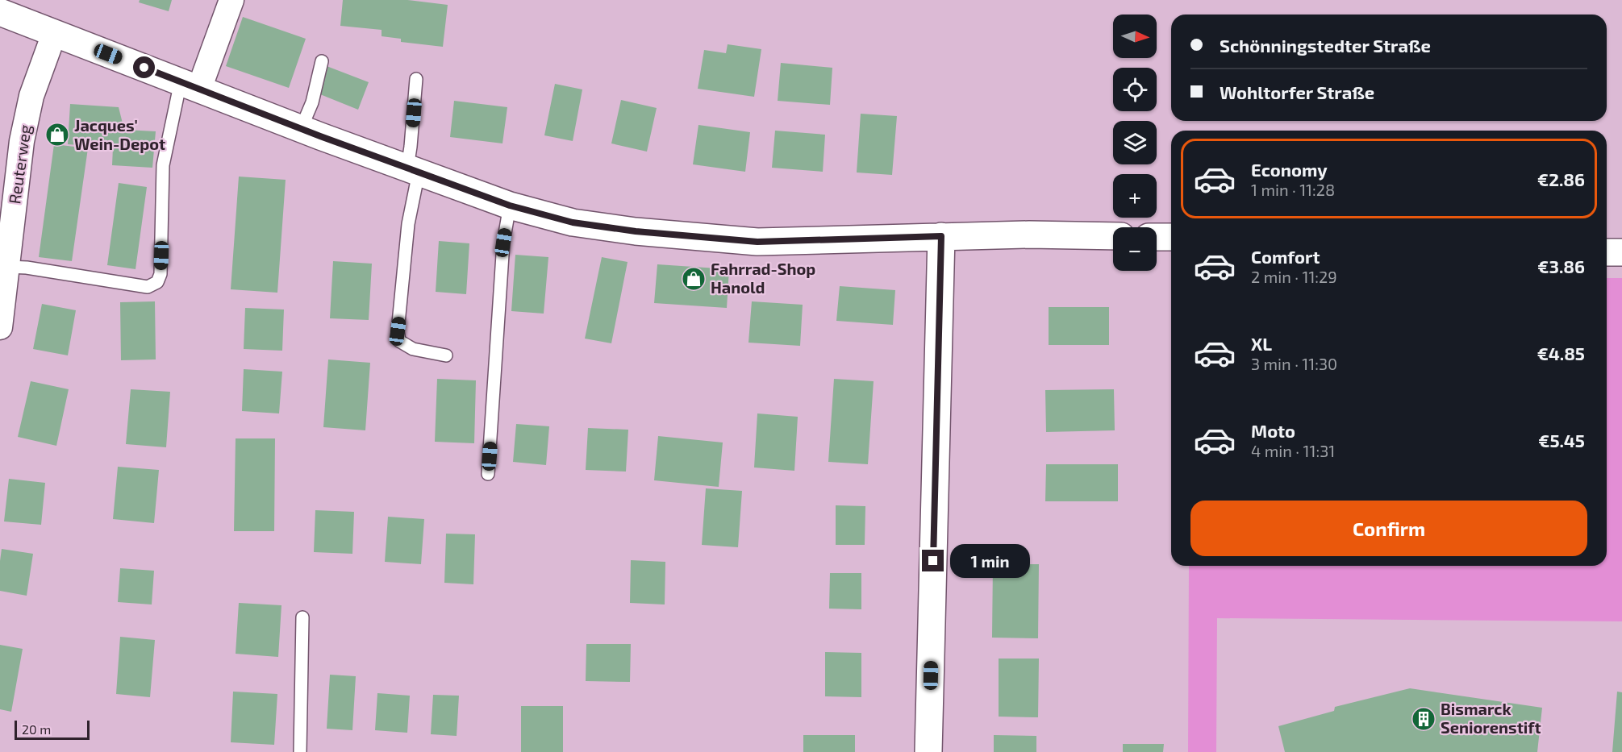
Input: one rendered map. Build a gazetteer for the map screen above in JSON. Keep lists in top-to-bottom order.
{
  "streets": {
    "street": ["Reuterweg"]
  },
  "places": {
    "shop": ["Jacques' Wein-Depot", "Fahrrad-Shop Hanold"],
    "building": ["Bismarck Seniorenstift"]
  },
  "scale_bar": "20 m",
  "north": "right",
  "page": {
    "map_buttons": ["+", "−"],
    "banner": ["Schönningstedter Straße", "Wohltorfer Straße"],
    "list": [
      {
        "name": "Economy",
        "note": "1 min · 11:28",
        "value": "€2.86"
      },
      {
        "name": "Comfort",
        "note": "2 min · 11:29",
        "value": "€3.86"
      },
      {
        "name": "XL",
        "note": "3 min · 11:30",
        "value": "€4.85"
      },
      {
        "name": "Moto",
        "note": "4 min · 11:31",
        "value": "€5.45"
      }
    ],
    "buttons": "Confirm",
    "bubble": "1 min",
    "scale": "20 m"
  }
}
